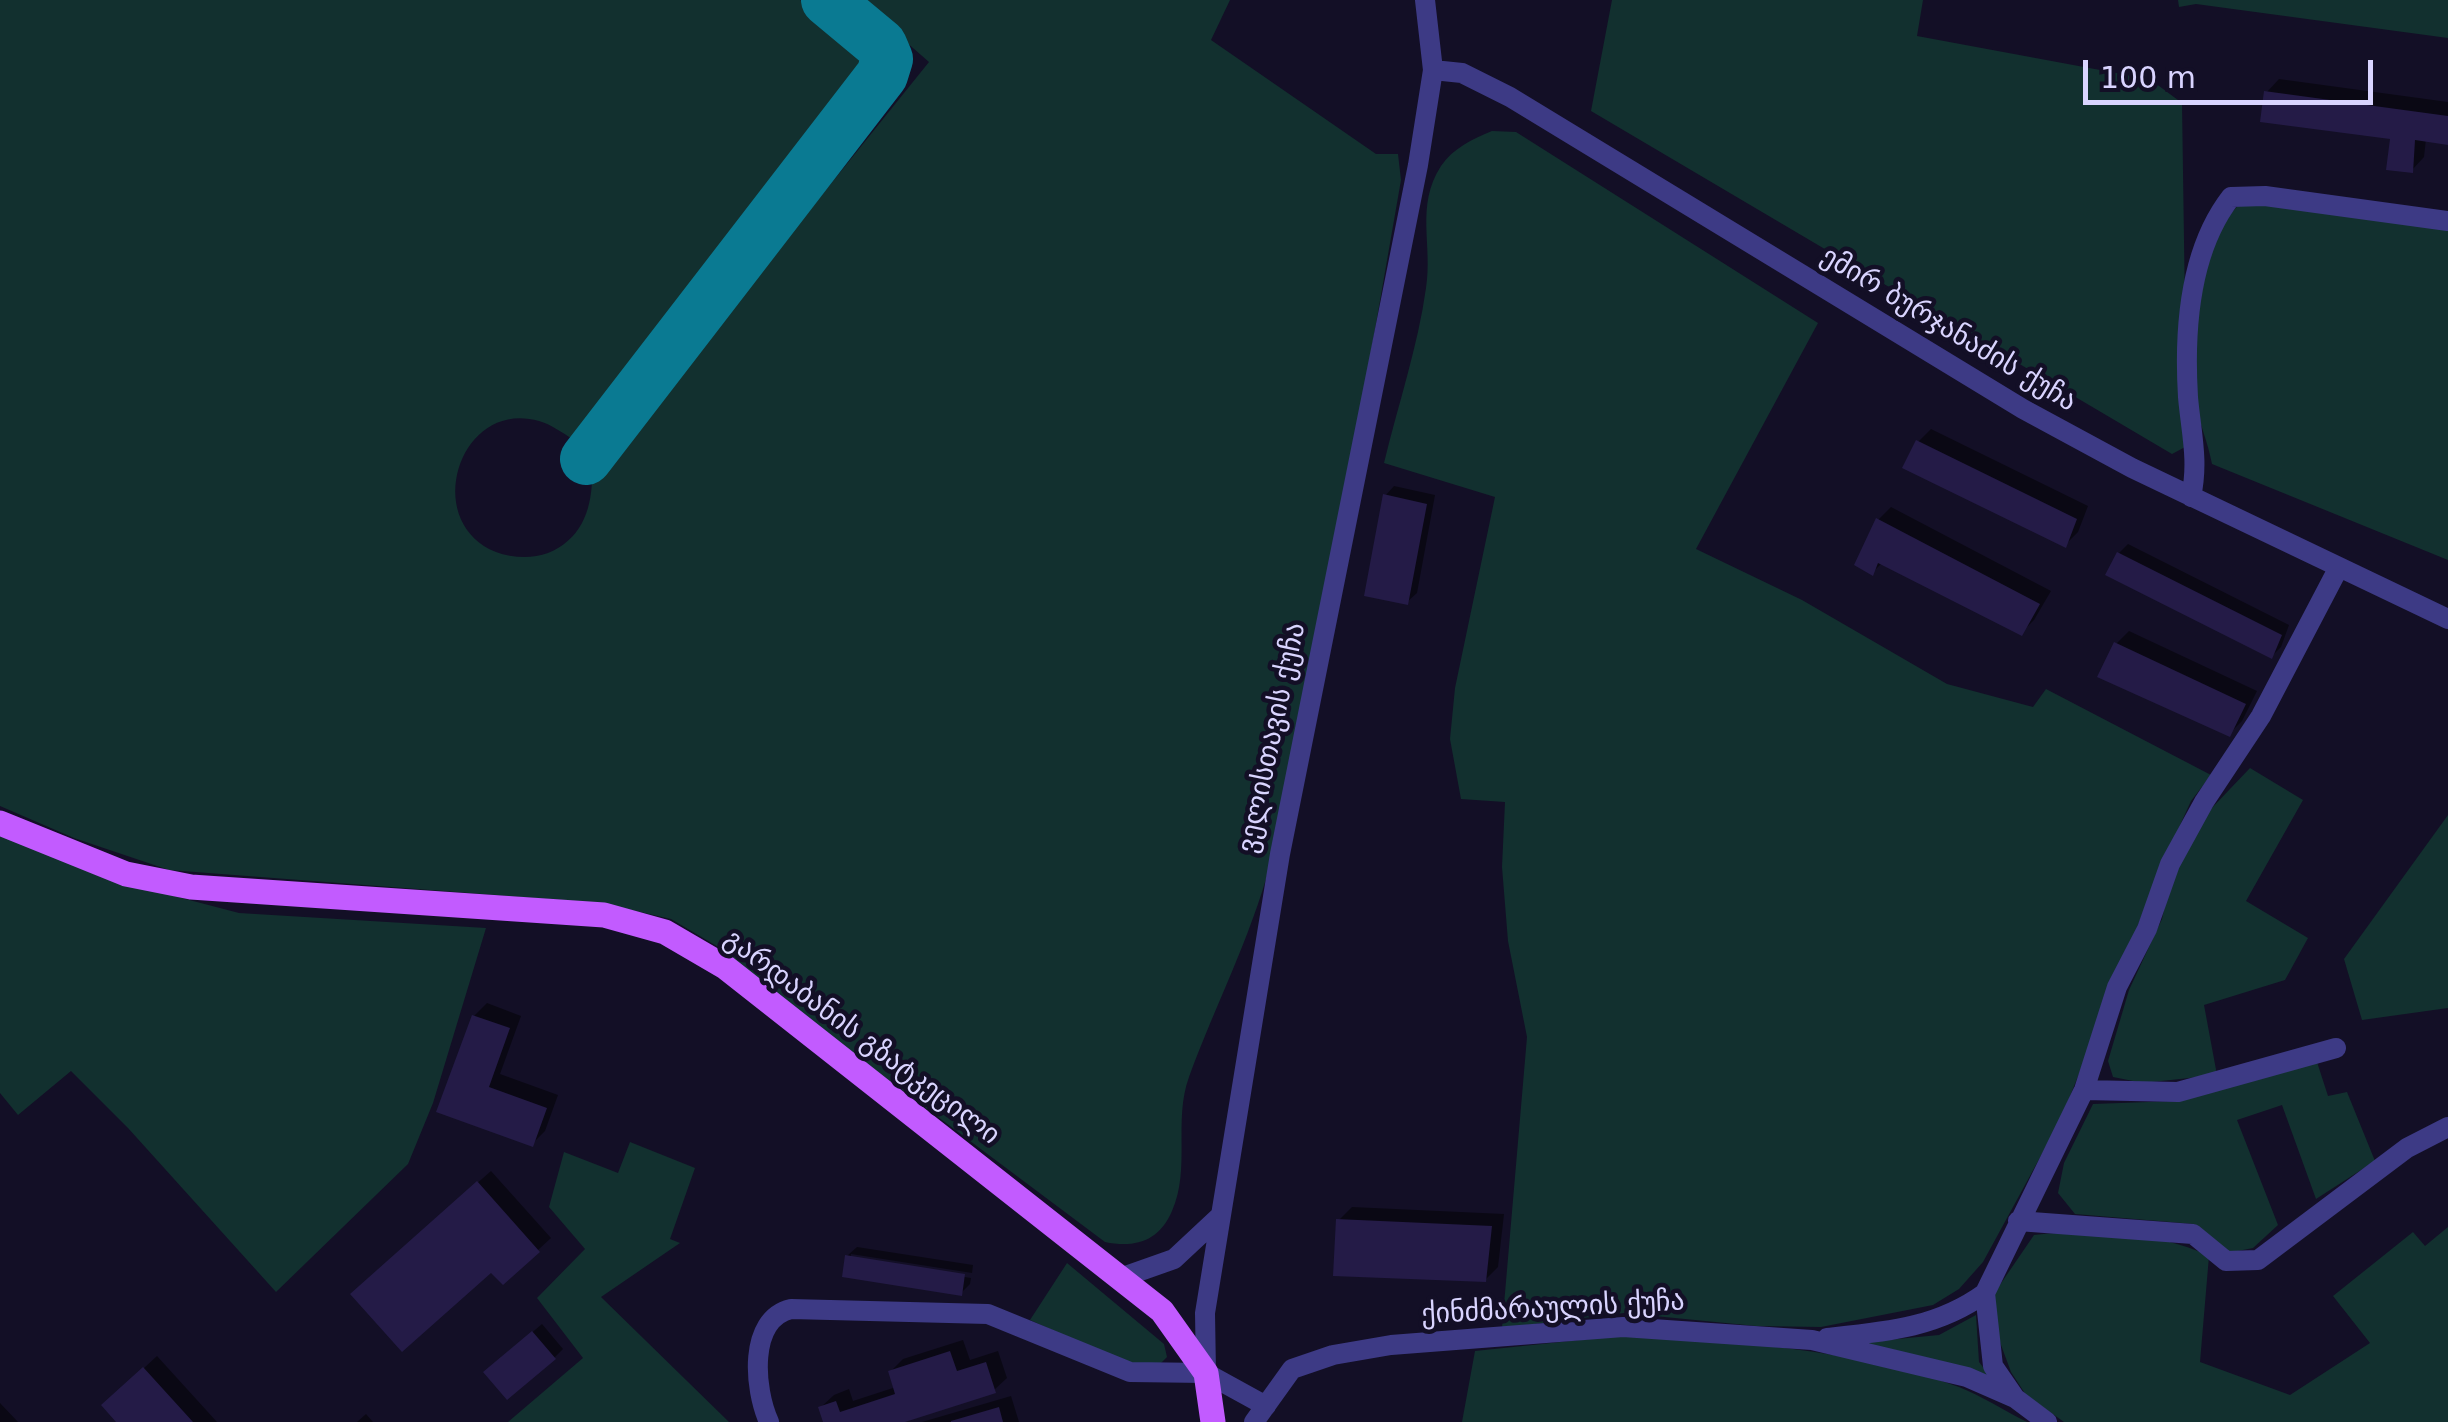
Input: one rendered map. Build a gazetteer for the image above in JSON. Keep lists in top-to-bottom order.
{
  "streets": {
    "main road": ["ველისთავის ქუჩა", "გარდაბანის გზატკეცილი"],
    "street": ["ემირ ბურჯანაძის ქუჩა", "ქინძმარაულის ქუჩა"]
  },
  "crossings": [
    ["ემირ ბურჯანაძის ქუჩა", "ველისთავის ქუჩა"],
    ["ველისთავის ქუჩა", "გარდაბანის გზატკეცილი"]
  ],
  "scale_bar": "100 m"
}
